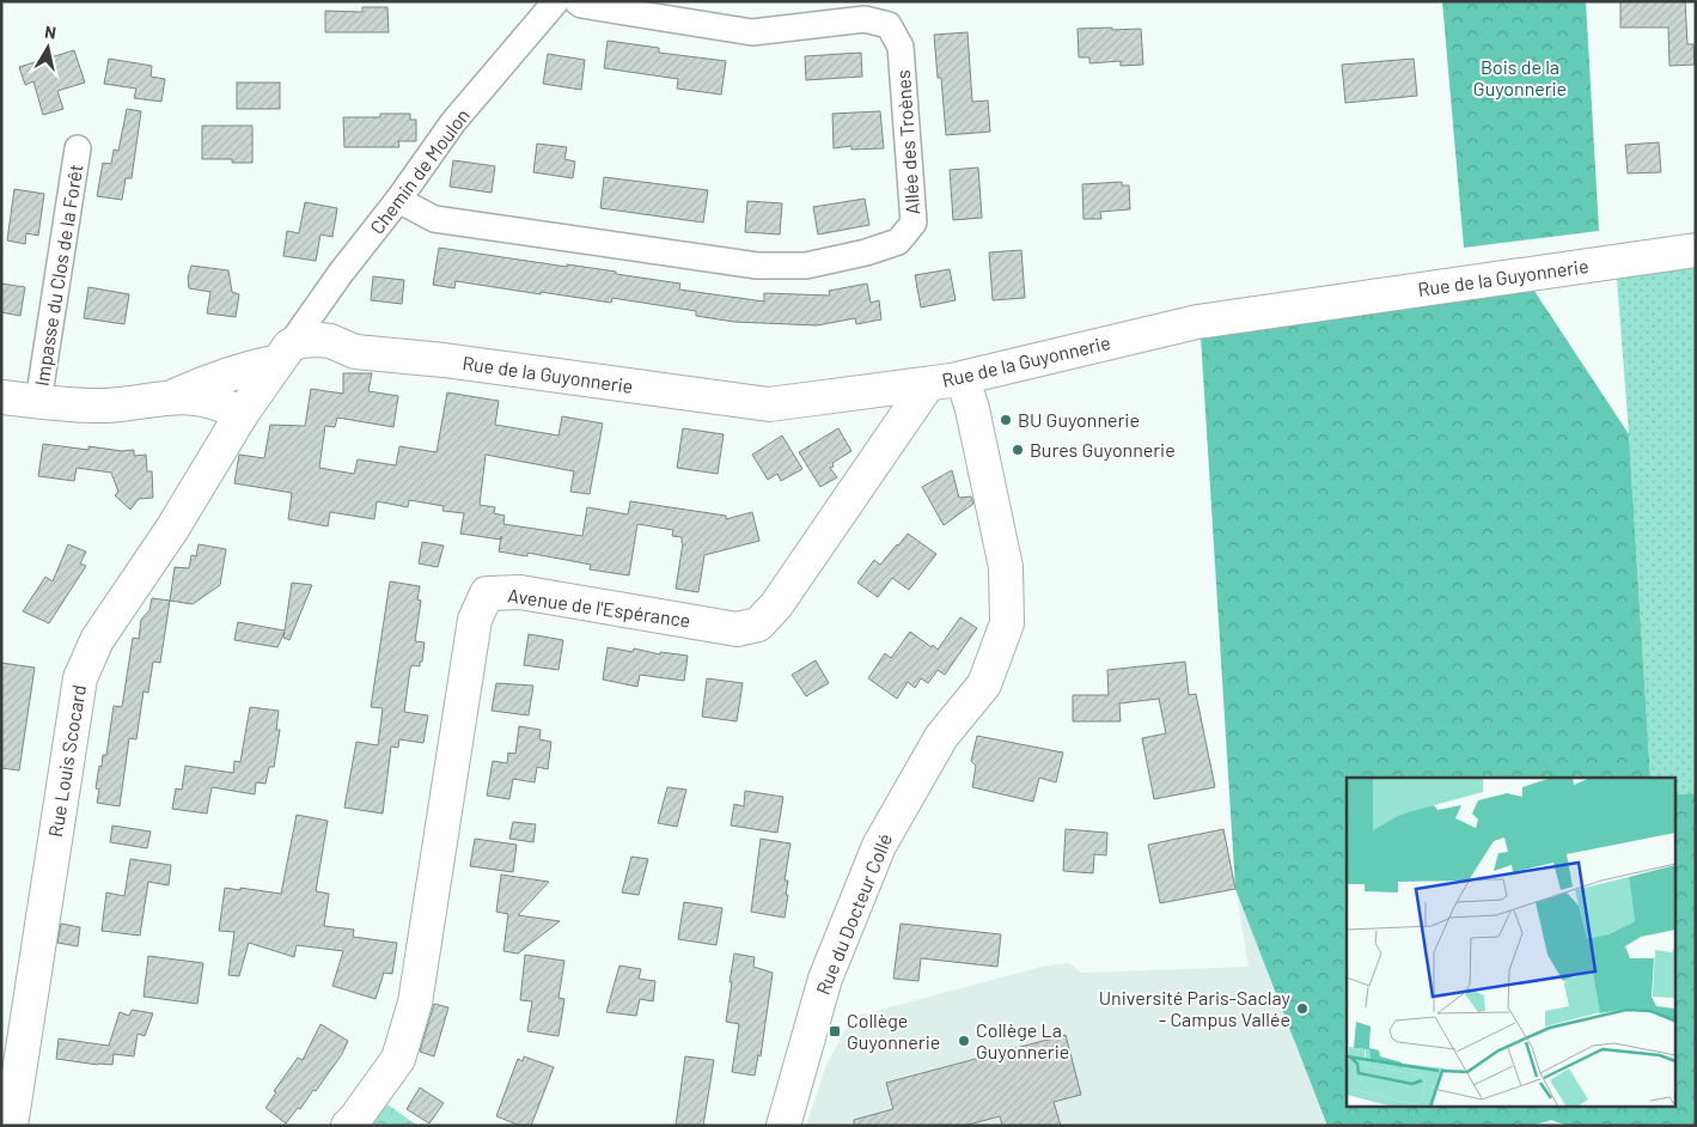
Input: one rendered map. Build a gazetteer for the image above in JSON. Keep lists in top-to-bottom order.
{
  "streets": {
    "street": [
      "Allée des Troènes",
      "Chemin de Moulon",
      "Impasse du Clos de la Forêt",
      "Rue de la Guyonnerie",
      "Avenue de l'Espérance",
      "Rue Louis Scocard",
      "Rue du Docteur Collé"
    ]
  },
  "crossings": [
    ["Allée des Troènes", "Chemin de Moulon"],
    ["Chemin de Moulon", "Rue de la Guyonnerie"],
    ["Chemin de Moulon", "Rue Louis Scocard"],
    ["Rue de la Guyonnerie", "Avenue de l'Espérance"],
    ["Rue de la Guyonnerie", "Rue Louis Scocard"],
    ["Rue de la Guyonnerie", "Rue du Docteur Collé"]
  ],
  "parks": ["Bois de la Guyonnerie"],
  "places": {
    "other": [
      "BU Guyonnerie",
      "Bures Guyonnerie",
      "Université Paris-Saclay - Campus Vallée",
      "Collège La Guyonnerie"
    ],
    "transit": ["Collège Guyonnerie"]
  },
  "north": "top"
}
